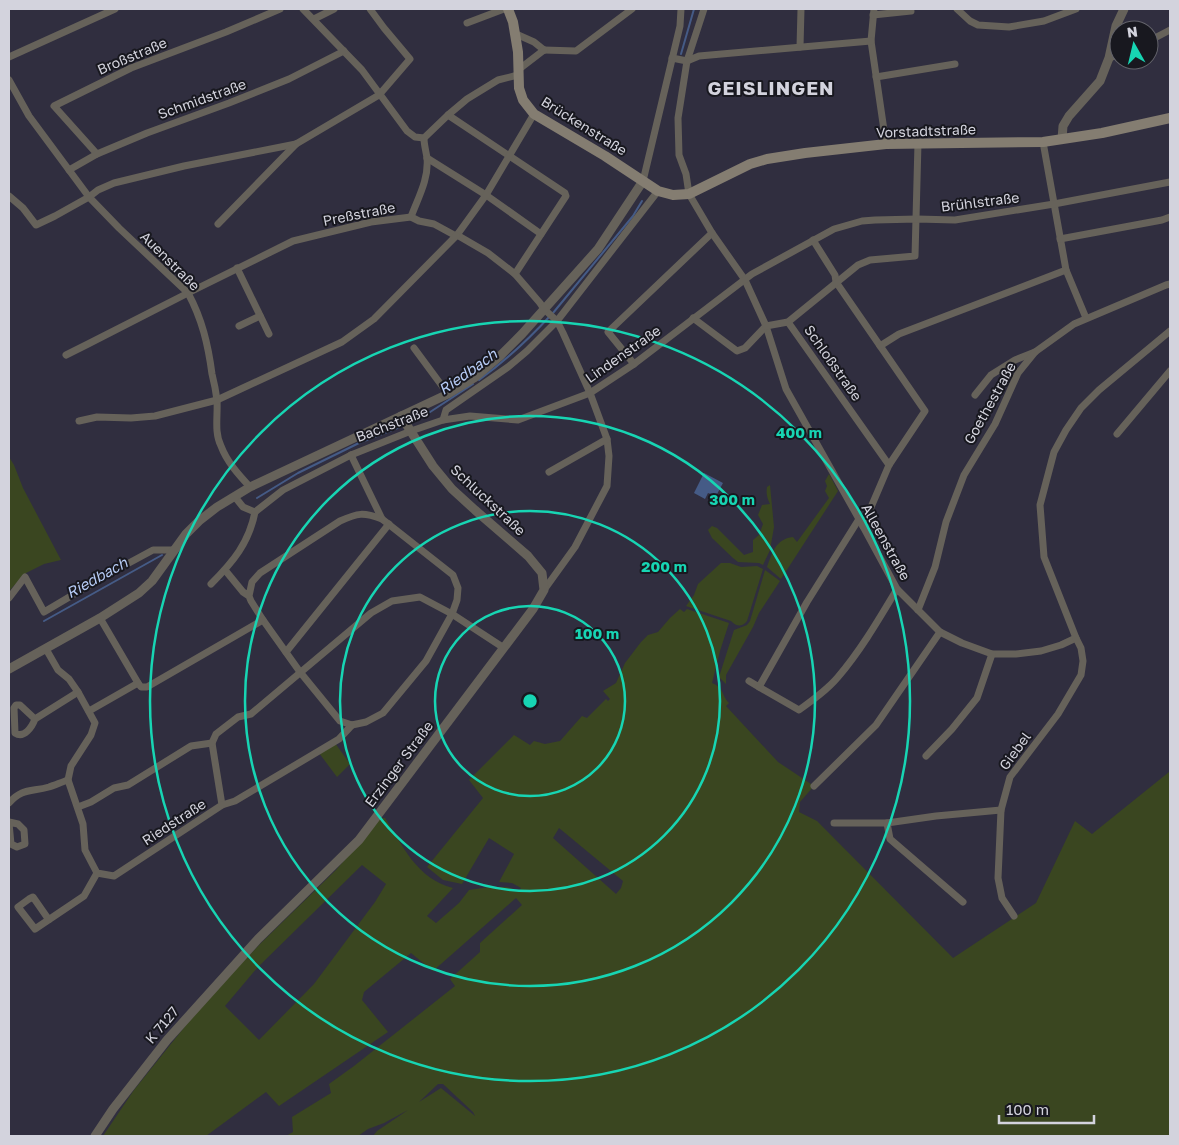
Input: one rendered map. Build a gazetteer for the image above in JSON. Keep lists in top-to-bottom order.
{
  "streets": {
    "main road": ["Brückenstraße", "Vorstadtstraße"],
    "street": [
      "Broßstraße",
      "Schmidstraße",
      "Brühlstraße",
      "Preßstraße",
      "Auenstraße",
      "Lindenstraße",
      "Schloßstraße",
      "Goethestraße",
      "Bachstraße",
      "Schluckstraße",
      "Alleenstraße",
      "Giebel",
      "Erzinger Straße",
      "Riedstraße",
      "K 7127"
    ]
  },
  "crossings": [
    ["Broßstraße", "Schmidstraße"],
    ["Schmidstraße", "Auenstraße"],
    ["Brückenstraße", "Vorstadtstraße"],
    ["Brückenstraße", "Bachstraße"],
    ["Brühlstraße", "Lindenstraße"],
    ["Preßstraße", "Auenstraße"],
    ["Preßstraße", "Lindenstraße"],
    ["Preßstraße", "Bachstraße"],
    ["Preßstraße", "Schluckstraße"],
    ["Preßstraße", "Erzinger Straße"],
    ["Auenstraße", "Bachstraße"],
    ["Lindenstraße", "Bachstraße"],
    ["Schloßstraße", "Alleenstraße"],
    ["Goethestraße", "Alleenstraße"],
    ["Bachstraße", "Schluckstraße"],
    ["Schluckstraße", "Erzinger Straße"],
    ["Alleenstraße", "Giebel"],
    ["Erzinger Straße", "K 7127"]
  ],
  "districts": ["GEISLINGEN"],
  "water": ["Riedbach"],
  "scale_bar": "100 m",
  "north": "top",
  "rings": [
    "400 m",
    "300 m",
    "200 m",
    "100 m"
  ]
}
